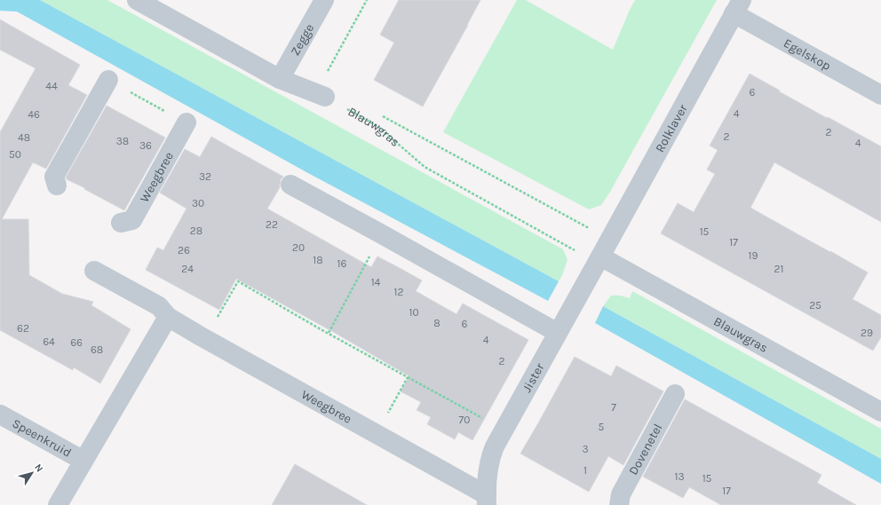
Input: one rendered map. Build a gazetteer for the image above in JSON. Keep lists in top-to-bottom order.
{
  "streets": {
    "street": [
      "Zegge",
      "Egelskop",
      "Blauwgras",
      "Rolklaver",
      "Weegbree",
      "Jister",
      "Speenkruid",
      "Dovenetel"
    ]
  },
  "crossings": [
    ["Egelskop", "Rolklaver"],
    ["Blauwgras", "Rolklaver"],
    ["Blauwgras", "Jister"],
    ["Rolklaver", "Jister"],
    ["Weegbree", "Jister"]
  ],
  "house_numbers": [
    "44",
    "6",
    "4",
    "46",
    "2",
    "2",
    "48",
    "38",
    "4",
    "36",
    "50",
    "32",
    "30",
    "22",
    "28",
    "15",
    "17",
    "20",
    "26",
    "19",
    "18",
    "16",
    "24",
    "21",
    "14",
    "12",
    "25",
    "10",
    "8",
    "6",
    "62",
    "29",
    "4",
    "64",
    "66",
    "68",
    "2",
    "7",
    "70",
    "5",
    "3",
    "1",
    "13",
    "15",
    "17"
  ],
  "north": "top right"
}
